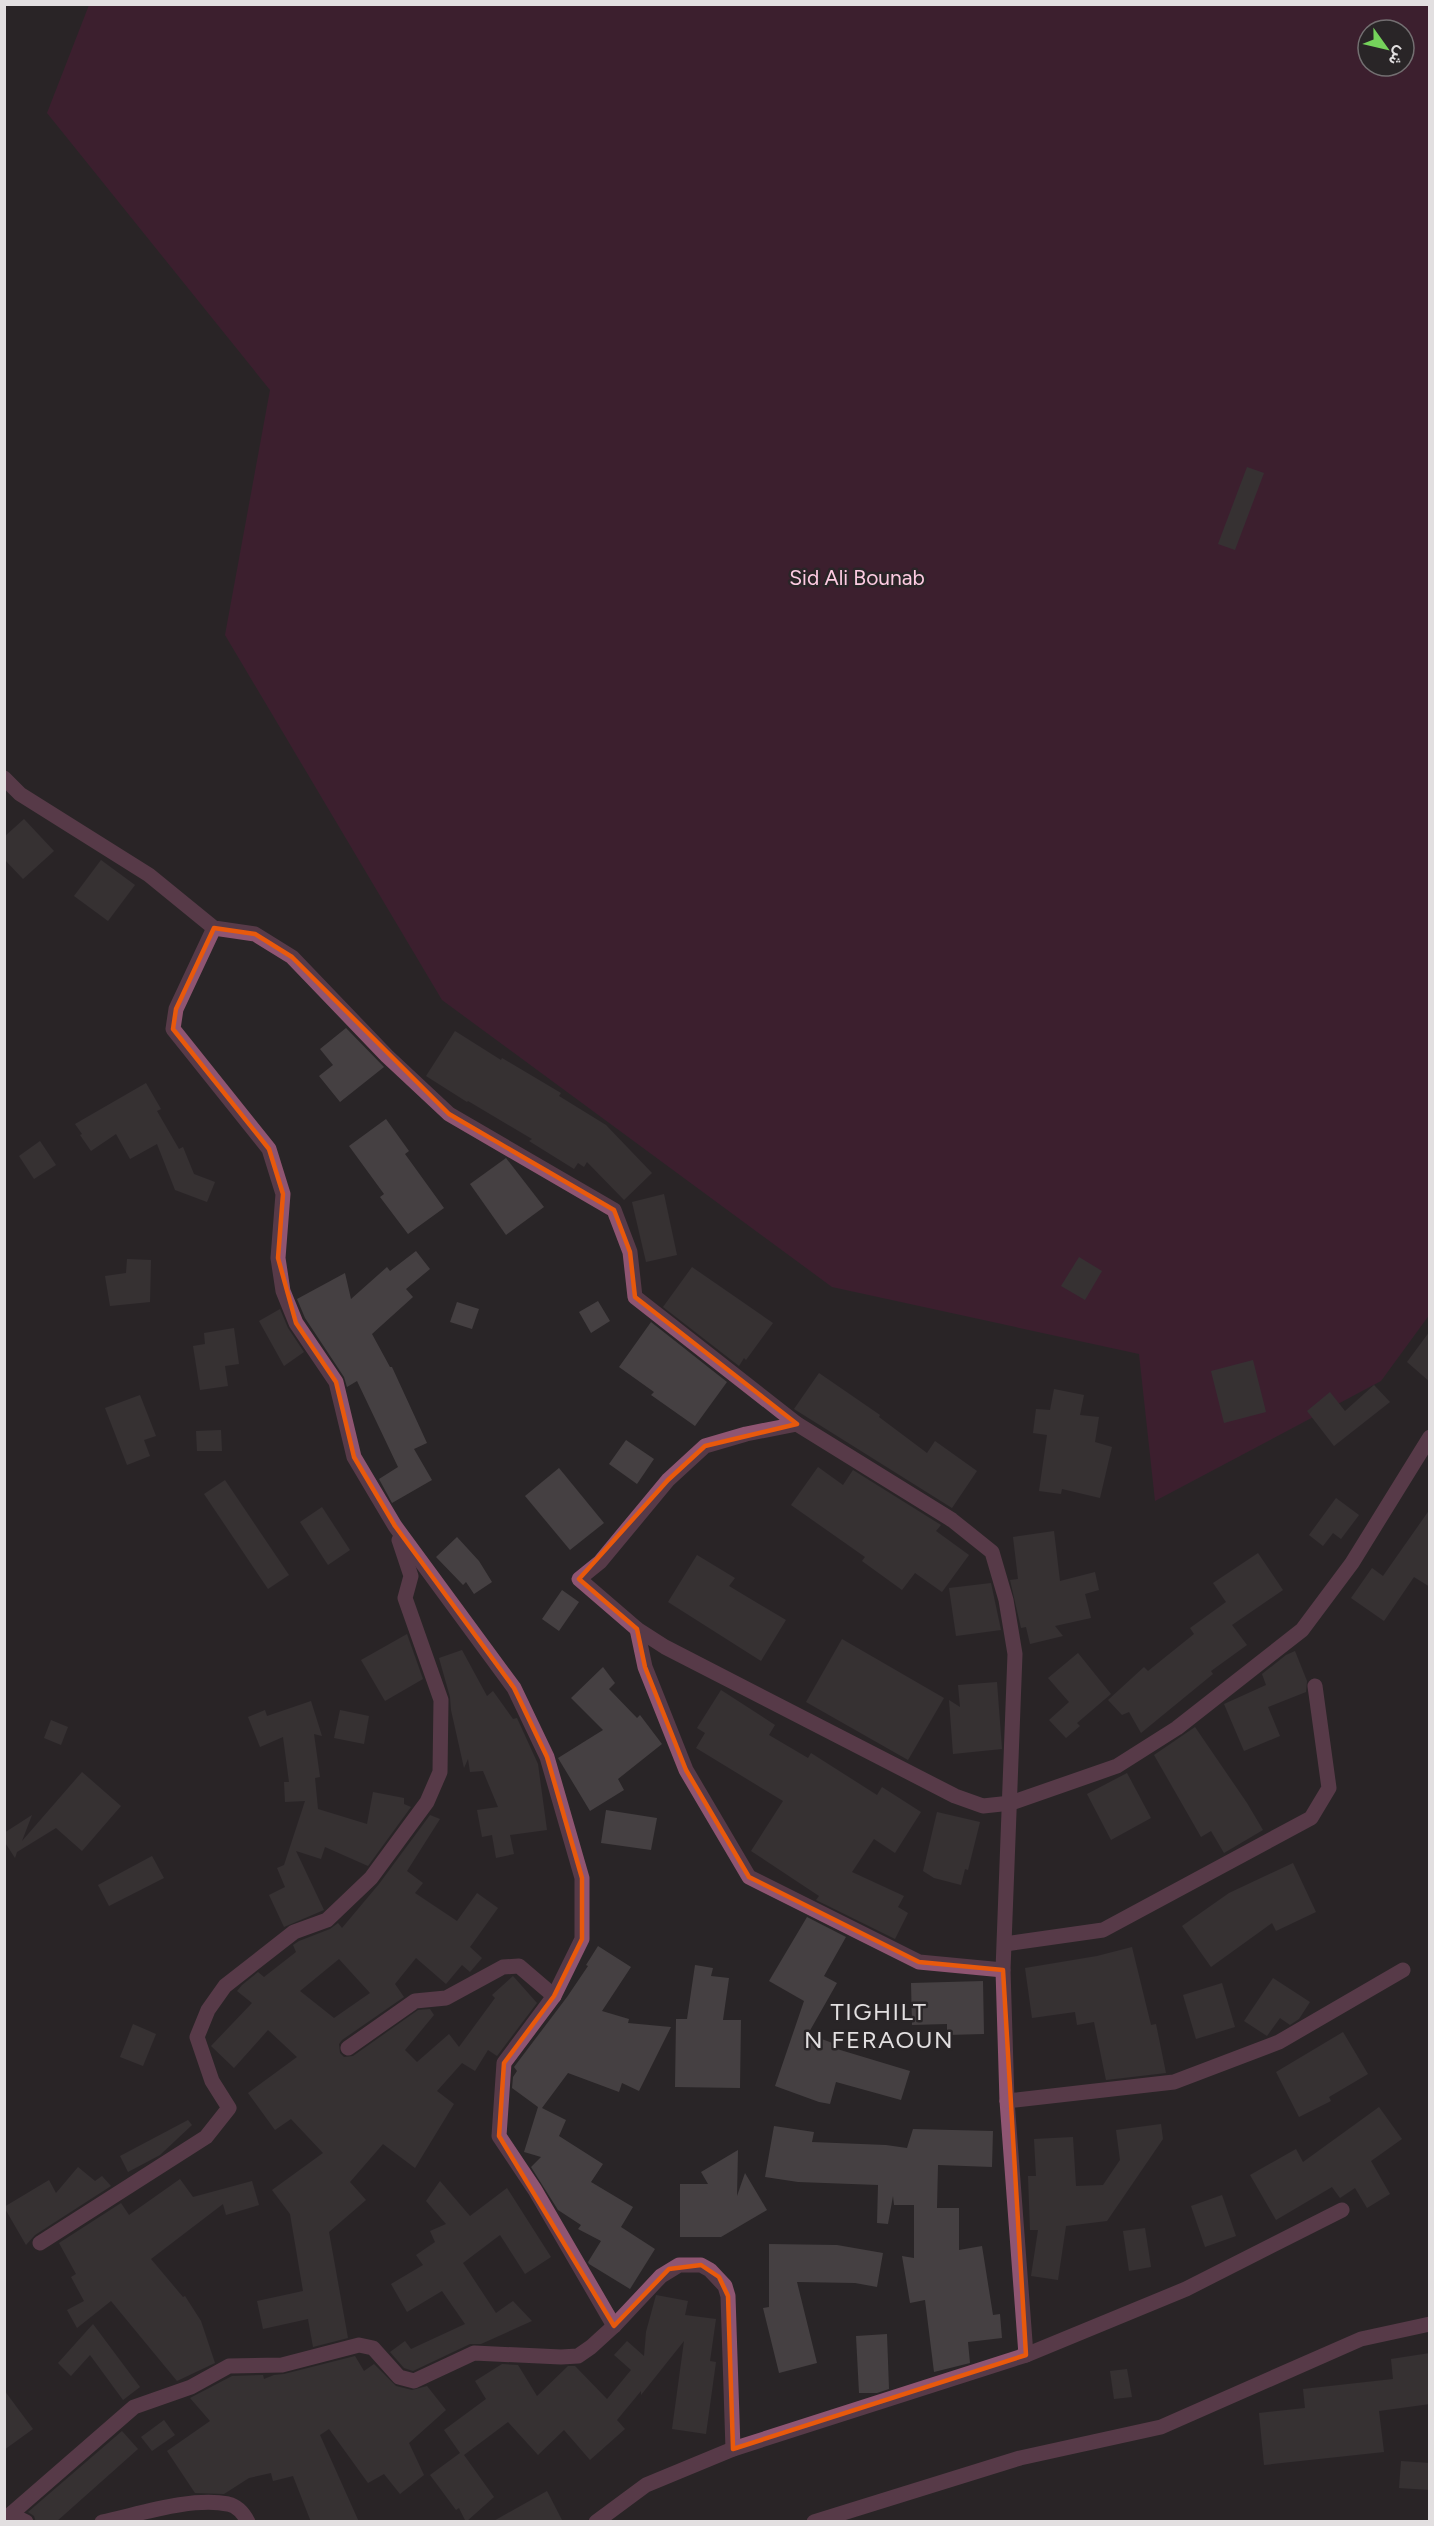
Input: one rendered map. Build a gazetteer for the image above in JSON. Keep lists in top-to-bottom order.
{
  "districts": ["TIGHILT N FERAOUN"],
  "parks": ["Sid Ali Bounab"],
  "north": "bottom right"
}
